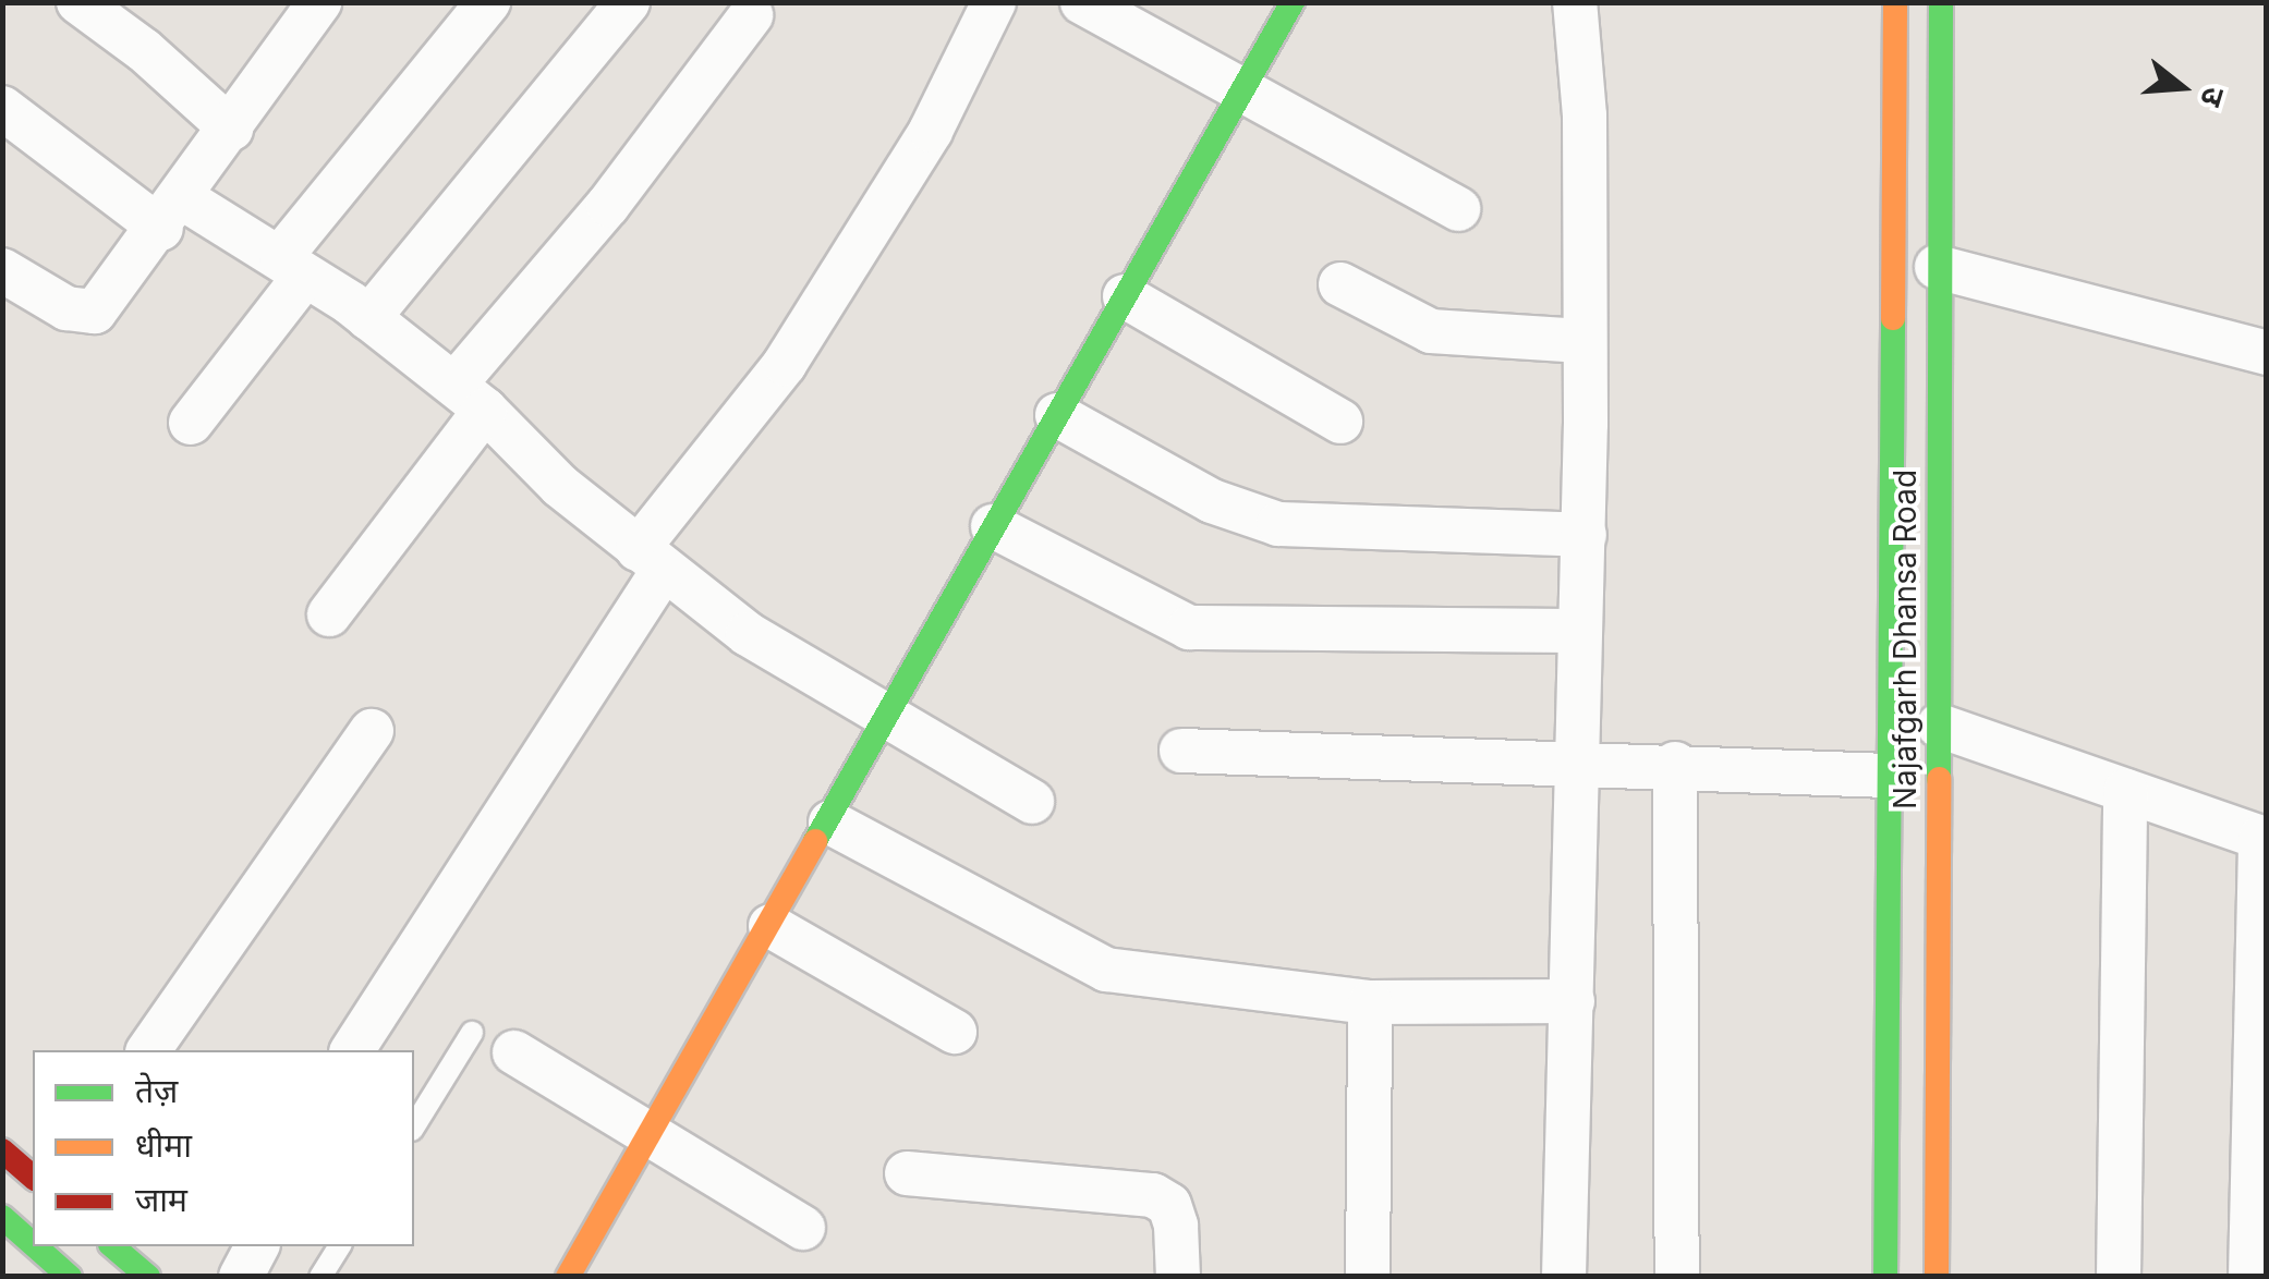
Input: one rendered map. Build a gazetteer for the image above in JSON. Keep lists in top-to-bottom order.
{
  "streets": {
    "main road": ["Najafgarh Dhansa Road"]
  },
  "legend": ["तेज़", "धीमा", "जाम"],
  "north": "right"
}
